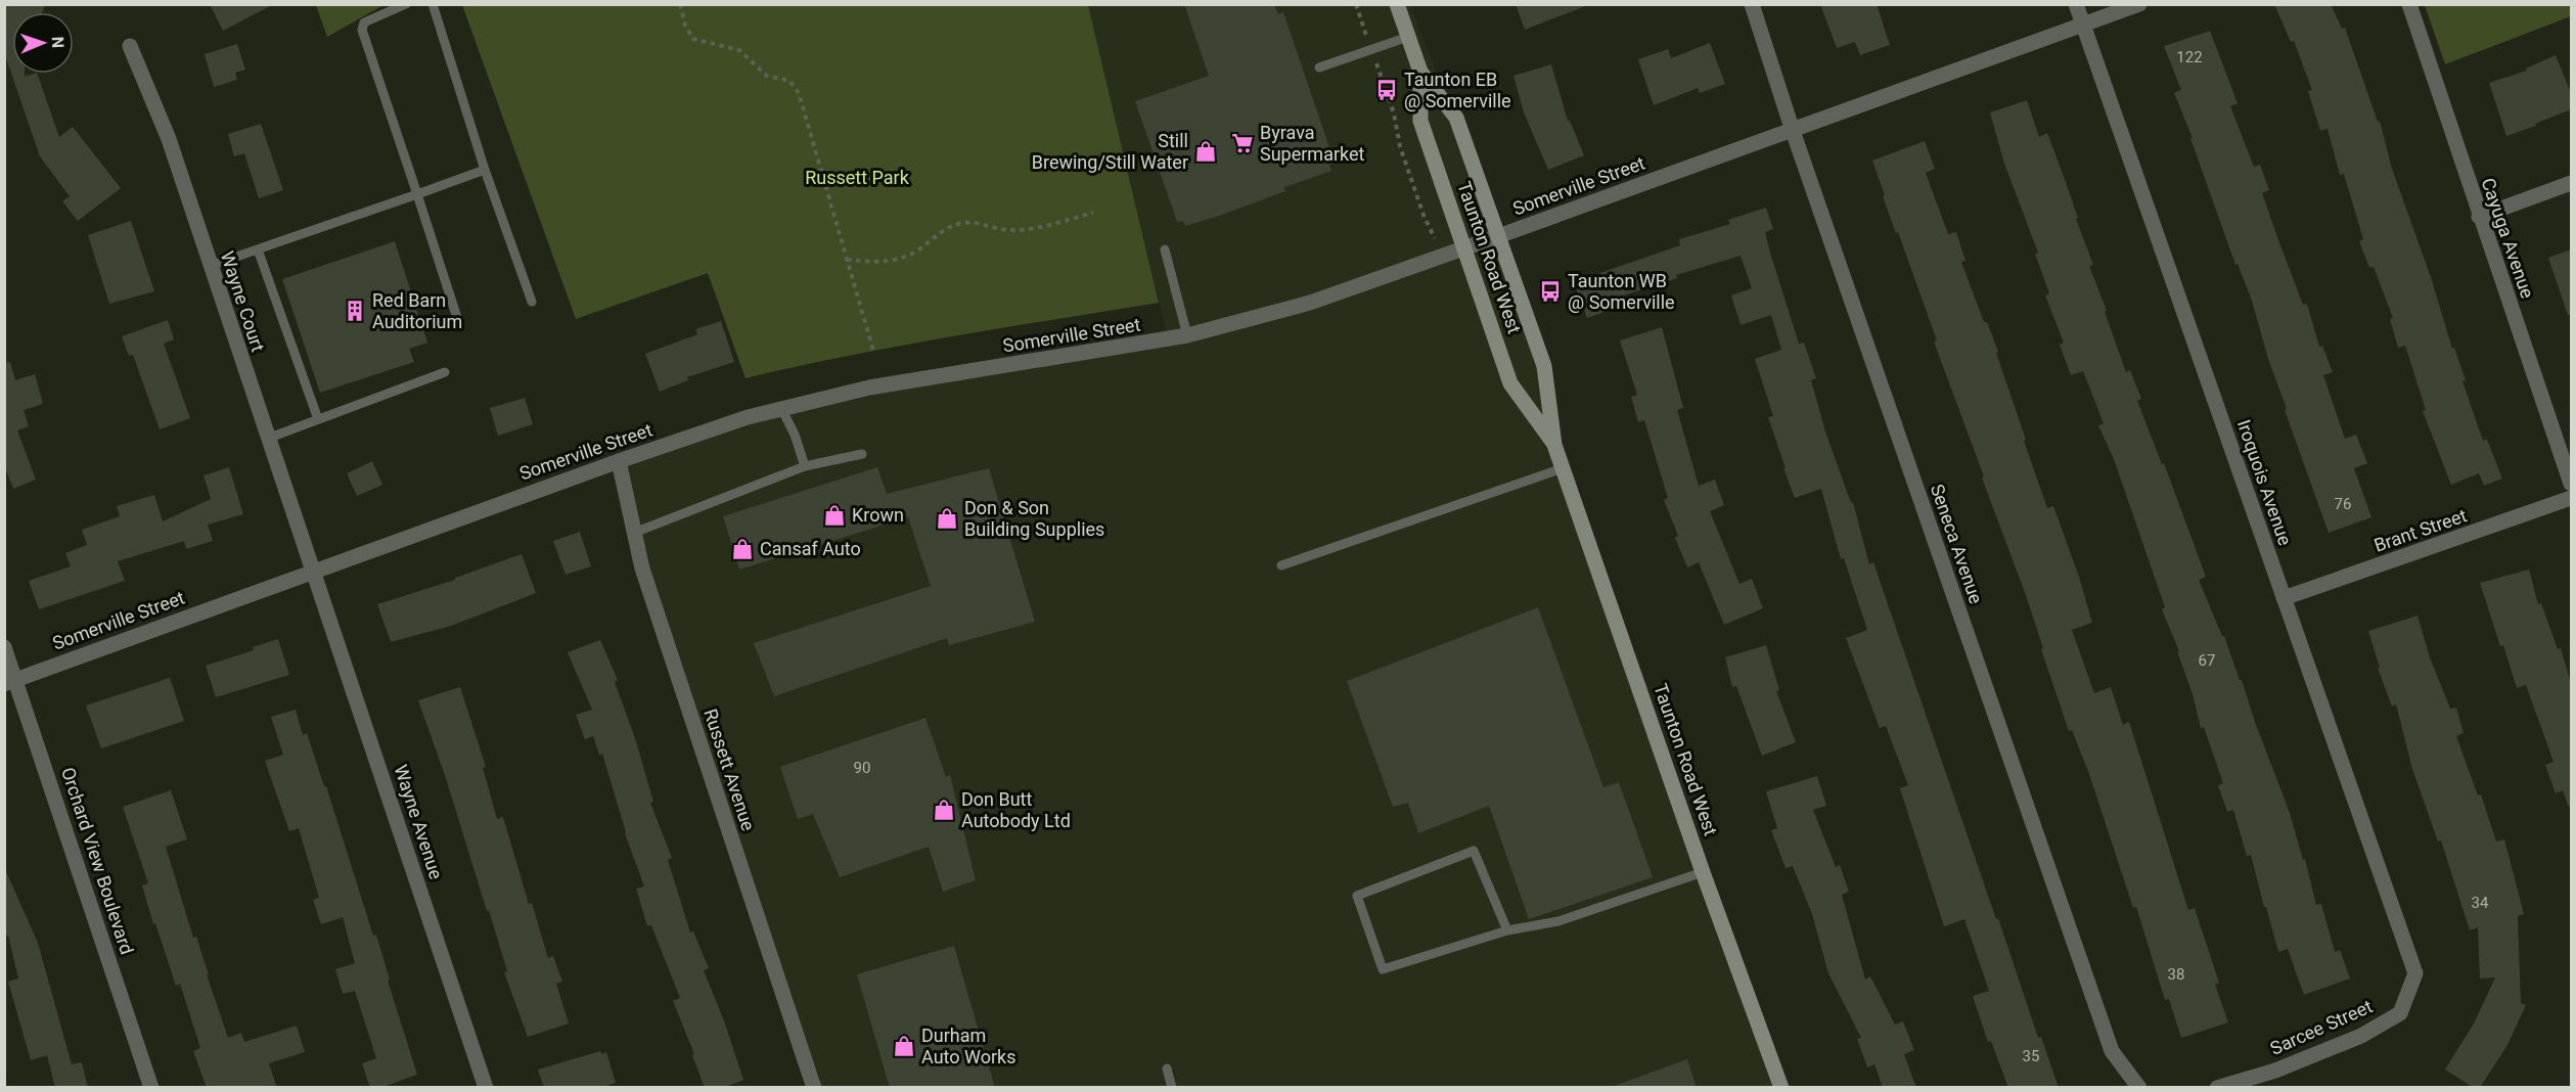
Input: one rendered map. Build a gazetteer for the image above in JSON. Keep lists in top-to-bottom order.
{
  "streets": {
    "main road": ["Taunton Road West"],
    "street": [
      "Somerville Street",
      "Cayuga Avenue",
      "Wayne Court",
      "Iroquois Avenue",
      "Brant Street",
      "Seneca Avenue",
      "Russett Avenue",
      "Wayne Avenue",
      "Orchard View Boulevard",
      "Sarcee Street"
    ]
  },
  "crossings": [
    ["Somerville Street", "Taunton Road West"],
    ["Somerville Street", "Wayne Court"],
    ["Somerville Street", "Iroquois Avenue"],
    ["Somerville Street", "Seneca Avenue"],
    ["Somerville Street", "Russett Avenue"],
    ["Somerville Street", "Wayne Avenue"],
    ["Somerville Street", "Orchard View Boulevard"],
    ["Wayne Court", "Wayne Avenue"],
    ["Iroquois Avenue", "Brant Street"],
    ["Iroquois Avenue", "Sarcee Street"]
  ],
  "parks": ["Russett Park"],
  "places": {
    "bus stop": ["Taunton EB @ Somerville", "Taunton WB @ Somerville"],
    "supermarket": ["Byrava Supermarket"],
    "shop": [
      "Still Brewing/Still Water",
      "Krown",
      "Don & Son Building Supplies",
      "Cansaf Auto",
      "Don Butt Autobody Ltd",
      "Durham Auto Works"
    ],
    "building": ["Red Barn Auditorium"]
  },
  "house_numbers": [
    "122",
    "76",
    "67",
    "90",
    "34",
    "38",
    "35"
  ],
  "north": "right"
}
